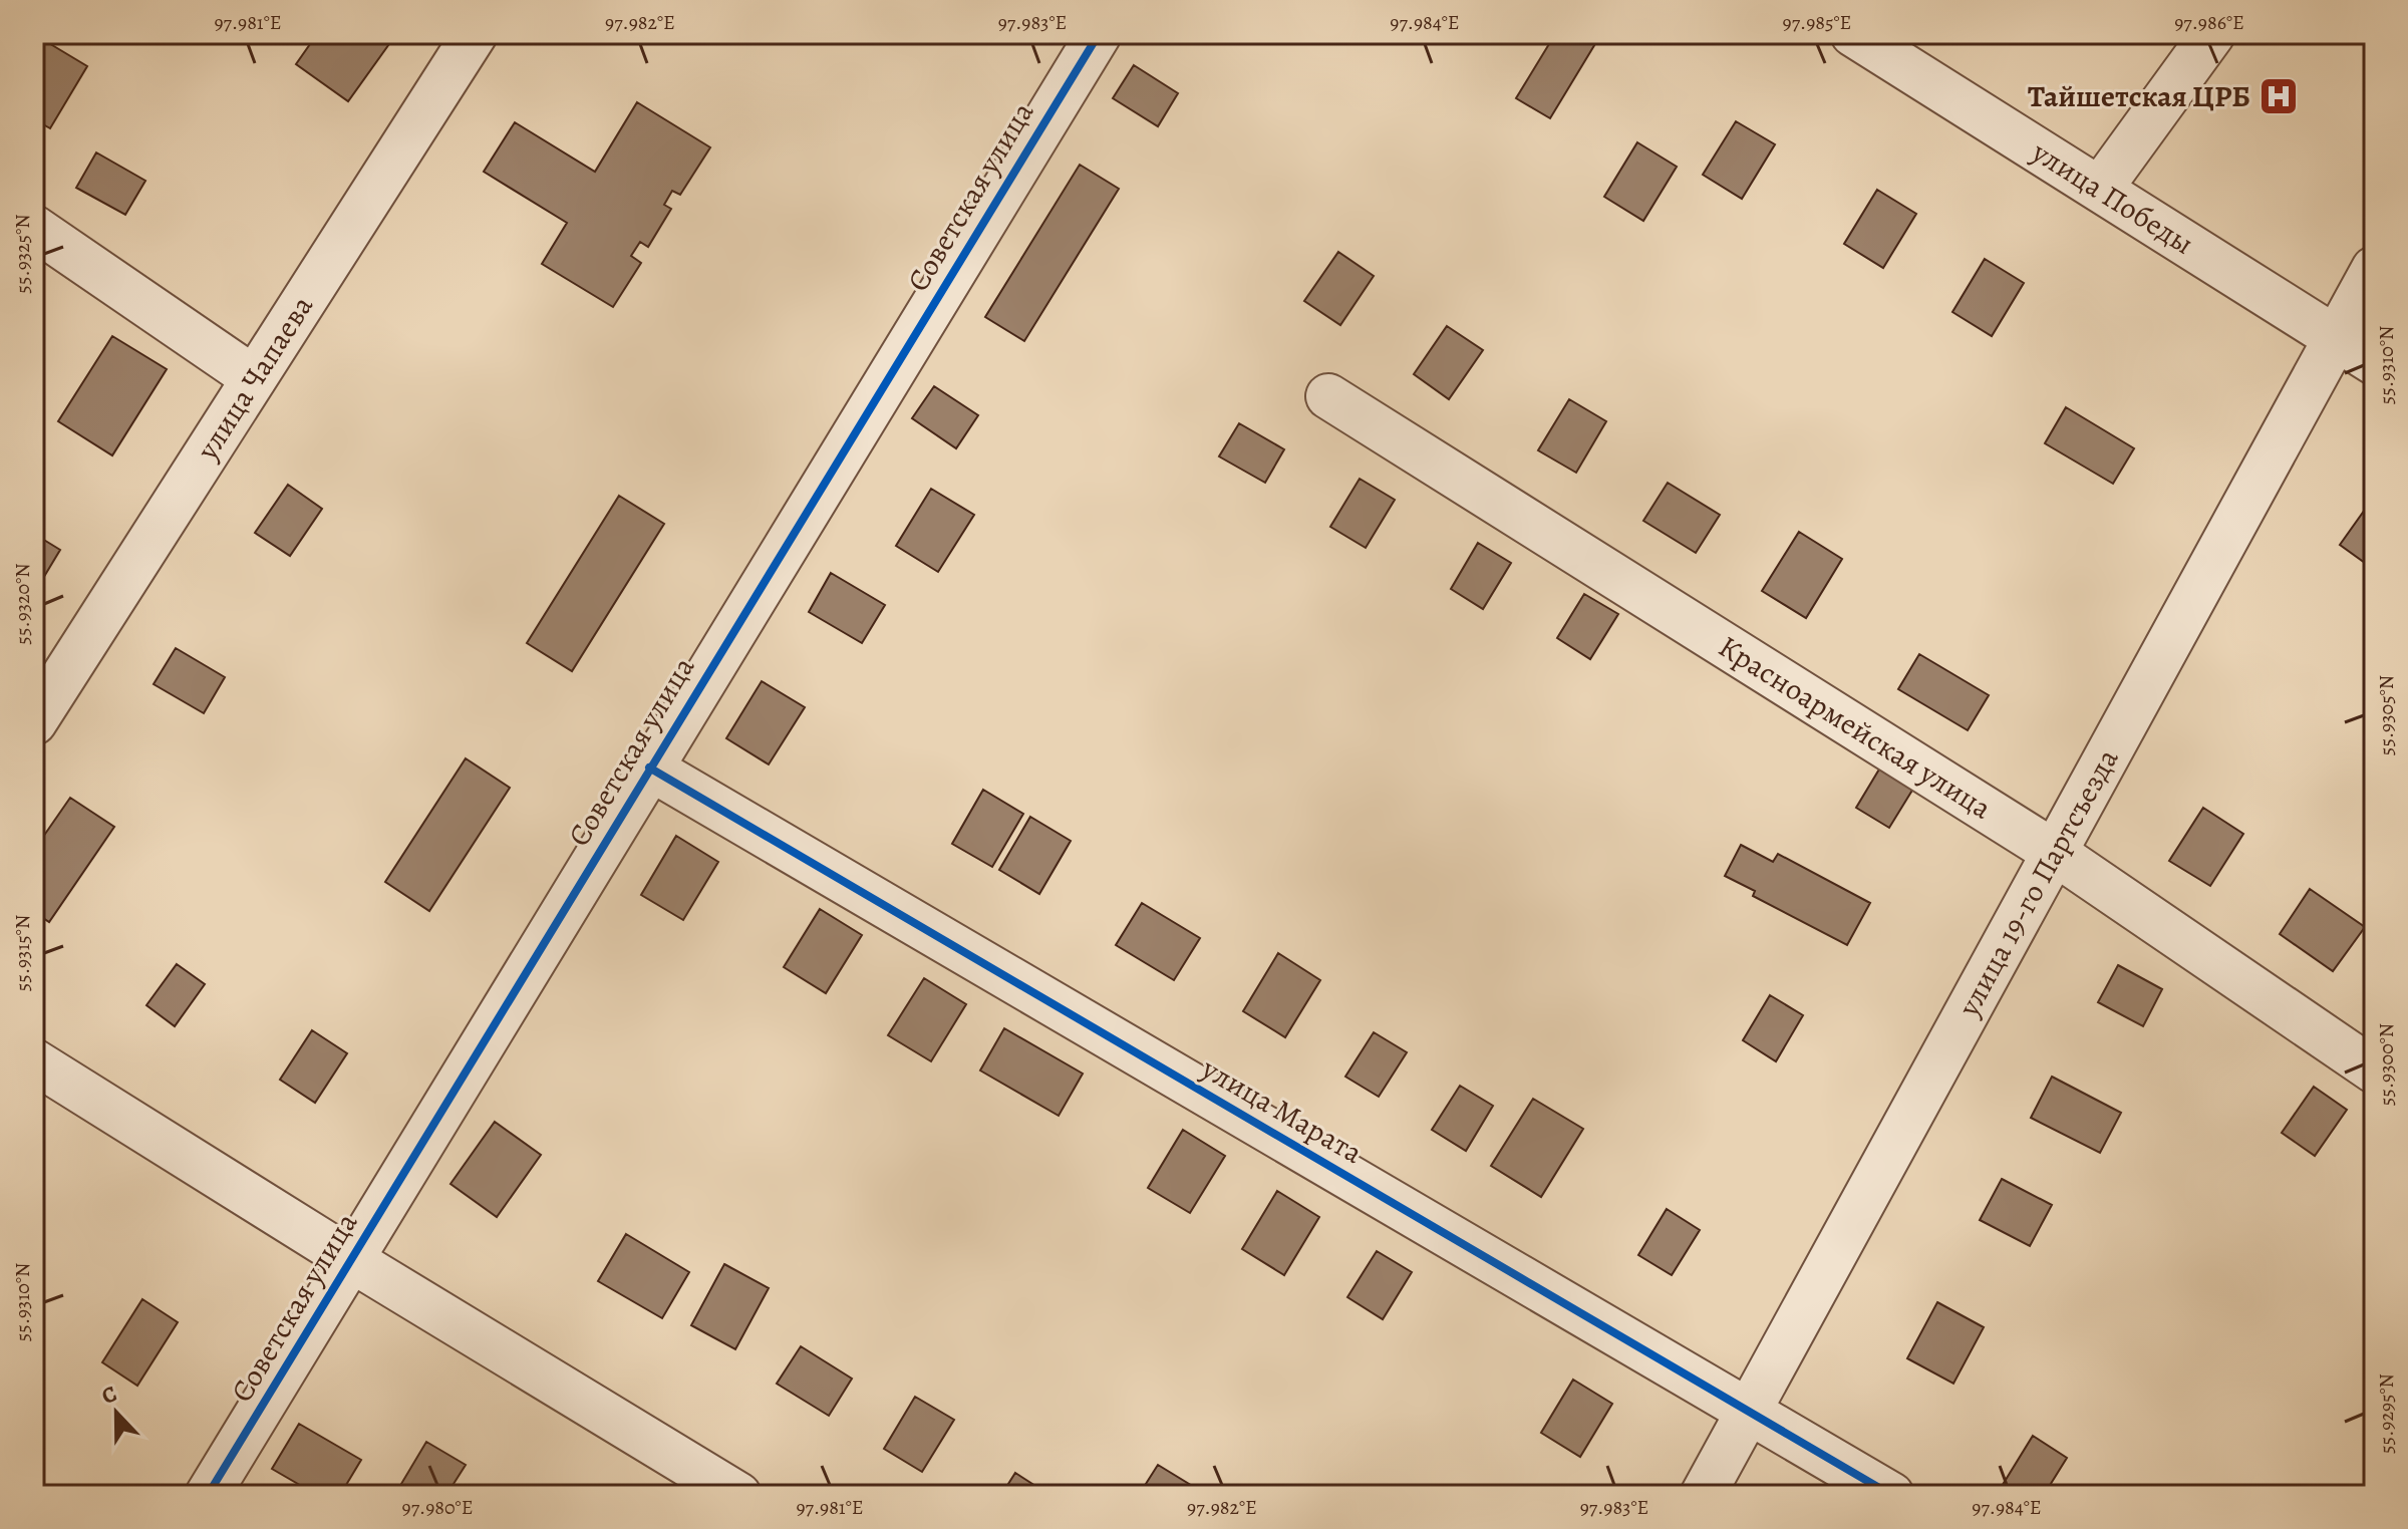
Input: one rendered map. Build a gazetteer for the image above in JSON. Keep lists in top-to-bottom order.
{
  "streets": {
    "street": [
      "Советская улица",
      "улица Победы",
      "улица Чапаева",
      "Красноармейская улица",
      "улица 19-го Партсъезда",
      "улица Марата"
    ]
  },
  "crossings": [
    ["Советская улица", "улица Марата"],
    ["улица Победы", "улица 19-го Партсъезда"],
    ["Красноармейская улица", "улица 19-го Партсъезда"],
    ["улица 19-го Партсъезда", "улица Марата"]
  ],
  "places": {
    "hospital": ["Тайшетская ЦРБ"]
  },
  "north": "top",
  "coordinates": [
    "97.981°E",
    "97.982°E",
    "97.983°E",
    "97.984°E",
    "97.985°E",
    "97.986°E",
    "55.9325°N",
    "55.9310°N",
    "55.9320°N",
    "55.9305°N",
    "55.9315°N",
    "55.9300°N",
    "55.9295°N",
    "97.980°E"
  ]
}
